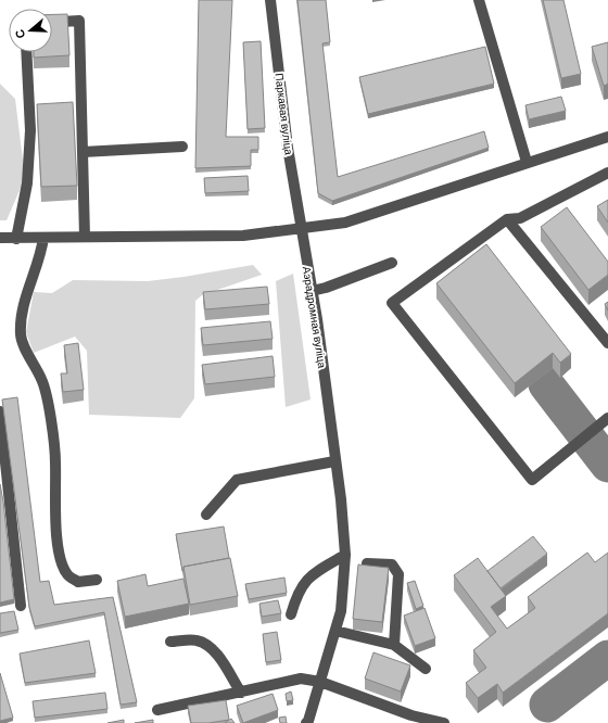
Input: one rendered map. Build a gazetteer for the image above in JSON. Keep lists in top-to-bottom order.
{
  "streets": {
    "street": ["Паркавая вуліца", "Аэрадромная вуліца"]
  },
  "crossings": [
    ["Паркавая вуліца", "Аэрадромная вуліца"]
  ],
  "north": "left"
}
